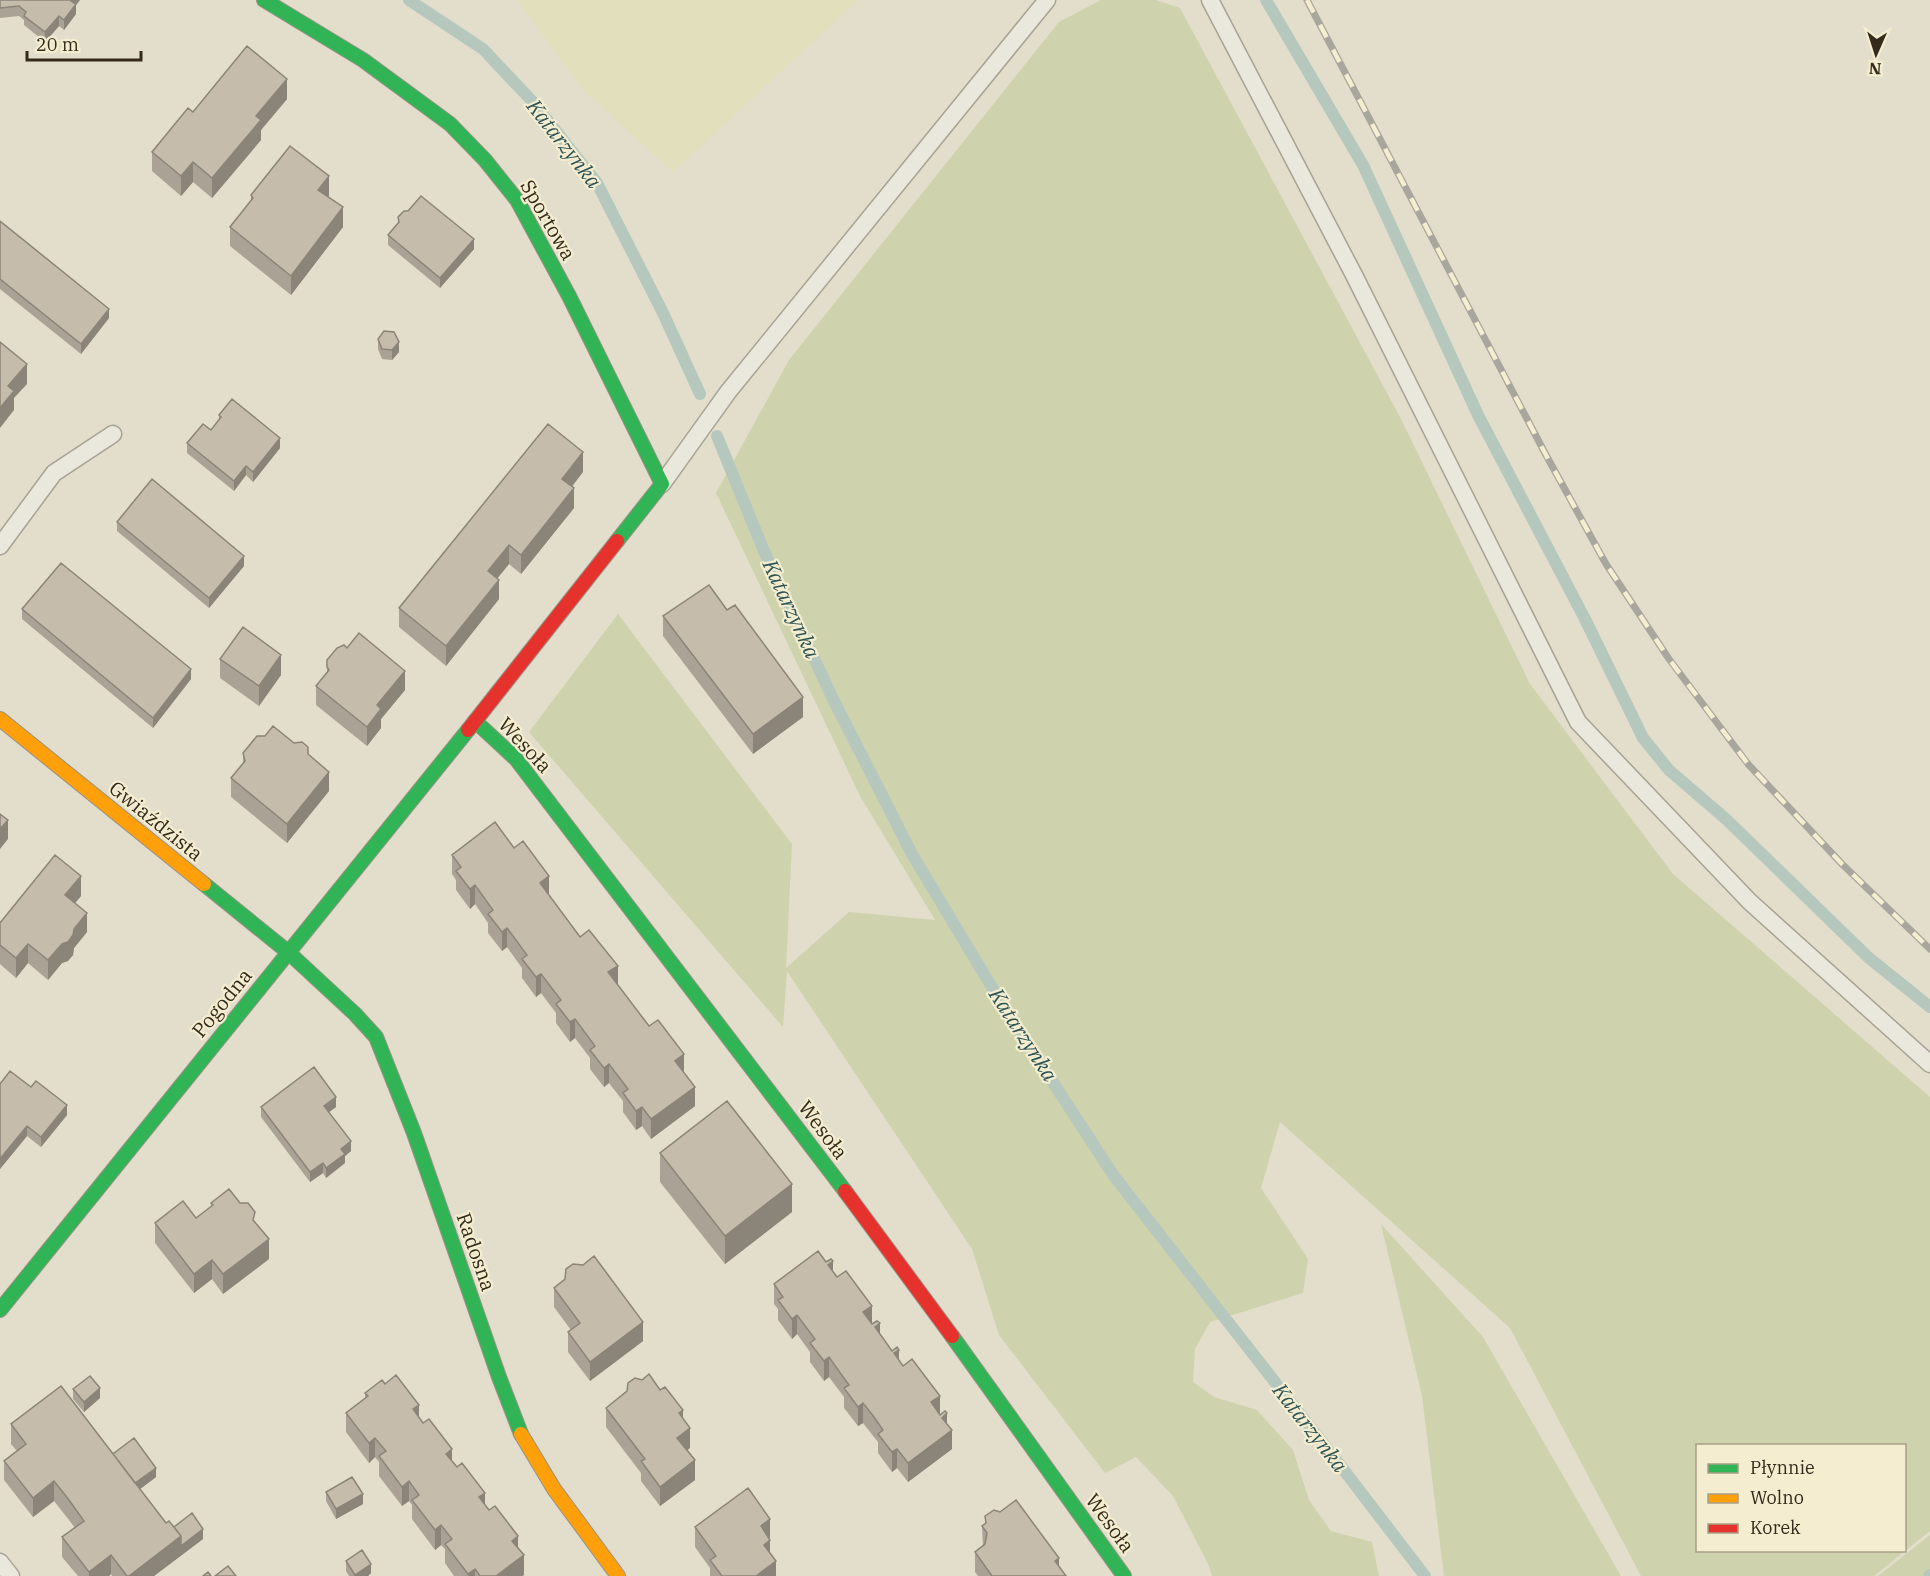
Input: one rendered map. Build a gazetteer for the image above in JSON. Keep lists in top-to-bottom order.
{
  "streets": {
    "street": [
      "Sportowa",
      "Wesoła",
      "Gwiaździsta",
      "Pogodna",
      "Radosna"
    ]
  },
  "crossings": [
    ["Sportowa", "Pogodna"],
    ["Wesoła", "Pogodna"],
    ["Gwiaździsta", "Pogodna"],
    ["Gwiaździsta", "Radosna"],
    ["Pogodna", "Radosna"]
  ],
  "water": ["Katarzynka"],
  "legend": ["Płynnie", "Wolno", "Korek"],
  "scale_bar": "20 m",
  "north": "bottom"
}
